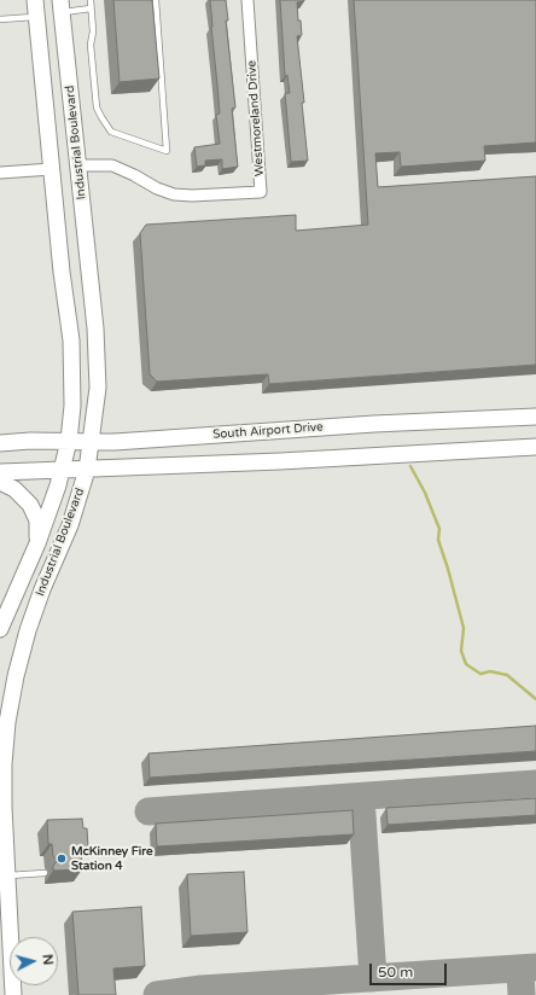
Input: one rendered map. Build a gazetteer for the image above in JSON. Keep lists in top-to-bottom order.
{
  "streets": {
    "main road": ["Industrial Boulevard", "South Airport Drive"],
    "street": ["Westmoreland Drive"]
  },
  "crossings": [
    ["Westmoreland Drive", "Industrial Boulevard"],
    ["Industrial Boulevard", "South Airport Drive"]
  ],
  "places": ["McKinney Fire Station 4"],
  "scale_bar": "50 m",
  "north": "right"
}
